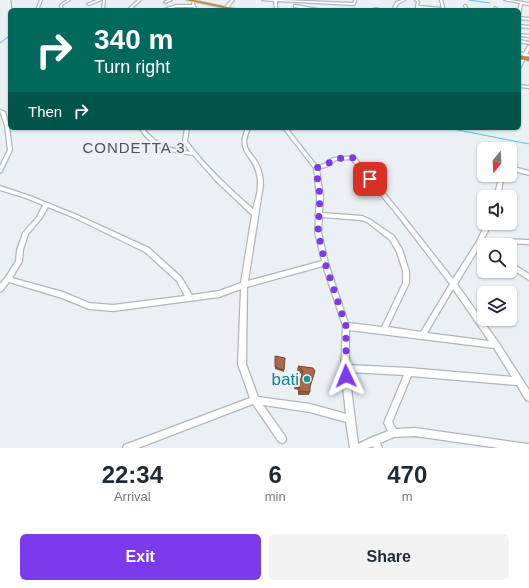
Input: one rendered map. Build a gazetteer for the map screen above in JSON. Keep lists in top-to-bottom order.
{
  "districts": ["СONDETTA 3"],
  "places": ["bati"],
  "north": "bottom",
  "page": {
    "turn": ["340 m", "Turn right"],
    "then": "Then",
    "eta": [
      "22:34",
      "Arrival",
      "6",
      "min",
      "470",
      "m"
    ],
    "buttons": ["Exit", "Share"]
  }
}
